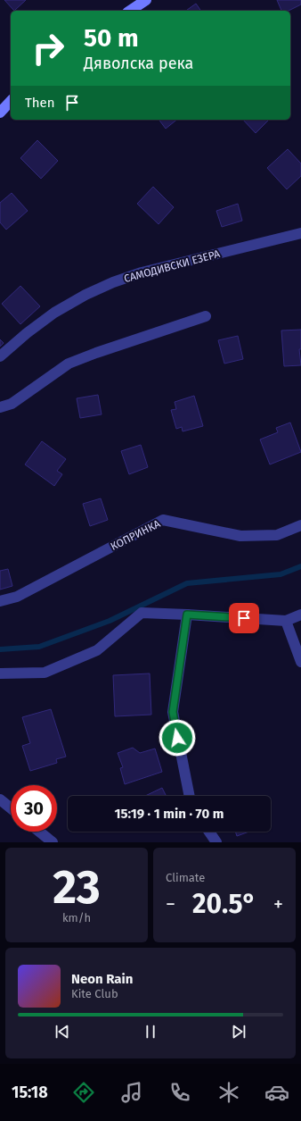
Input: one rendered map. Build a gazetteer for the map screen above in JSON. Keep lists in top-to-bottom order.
{
  "streets": {
    "street": ["САМОДИВСКИ ЕЗЕРА", "КОПРИНКА"]
  },
  "page": {
    "turn": ["50 m", "Дяволска река"],
    "then": "Then",
    "limit": "30",
    "trip": "15:19 · 1 min · 70 m",
    "tile": [
      ["23", "km/h"],
      "Climate"
    ],
    "heat": ["−", "20.5°", "+"],
    "song": ["Neon Rain", "Kite Club"],
    "tabs": "15:18"
  }
}
